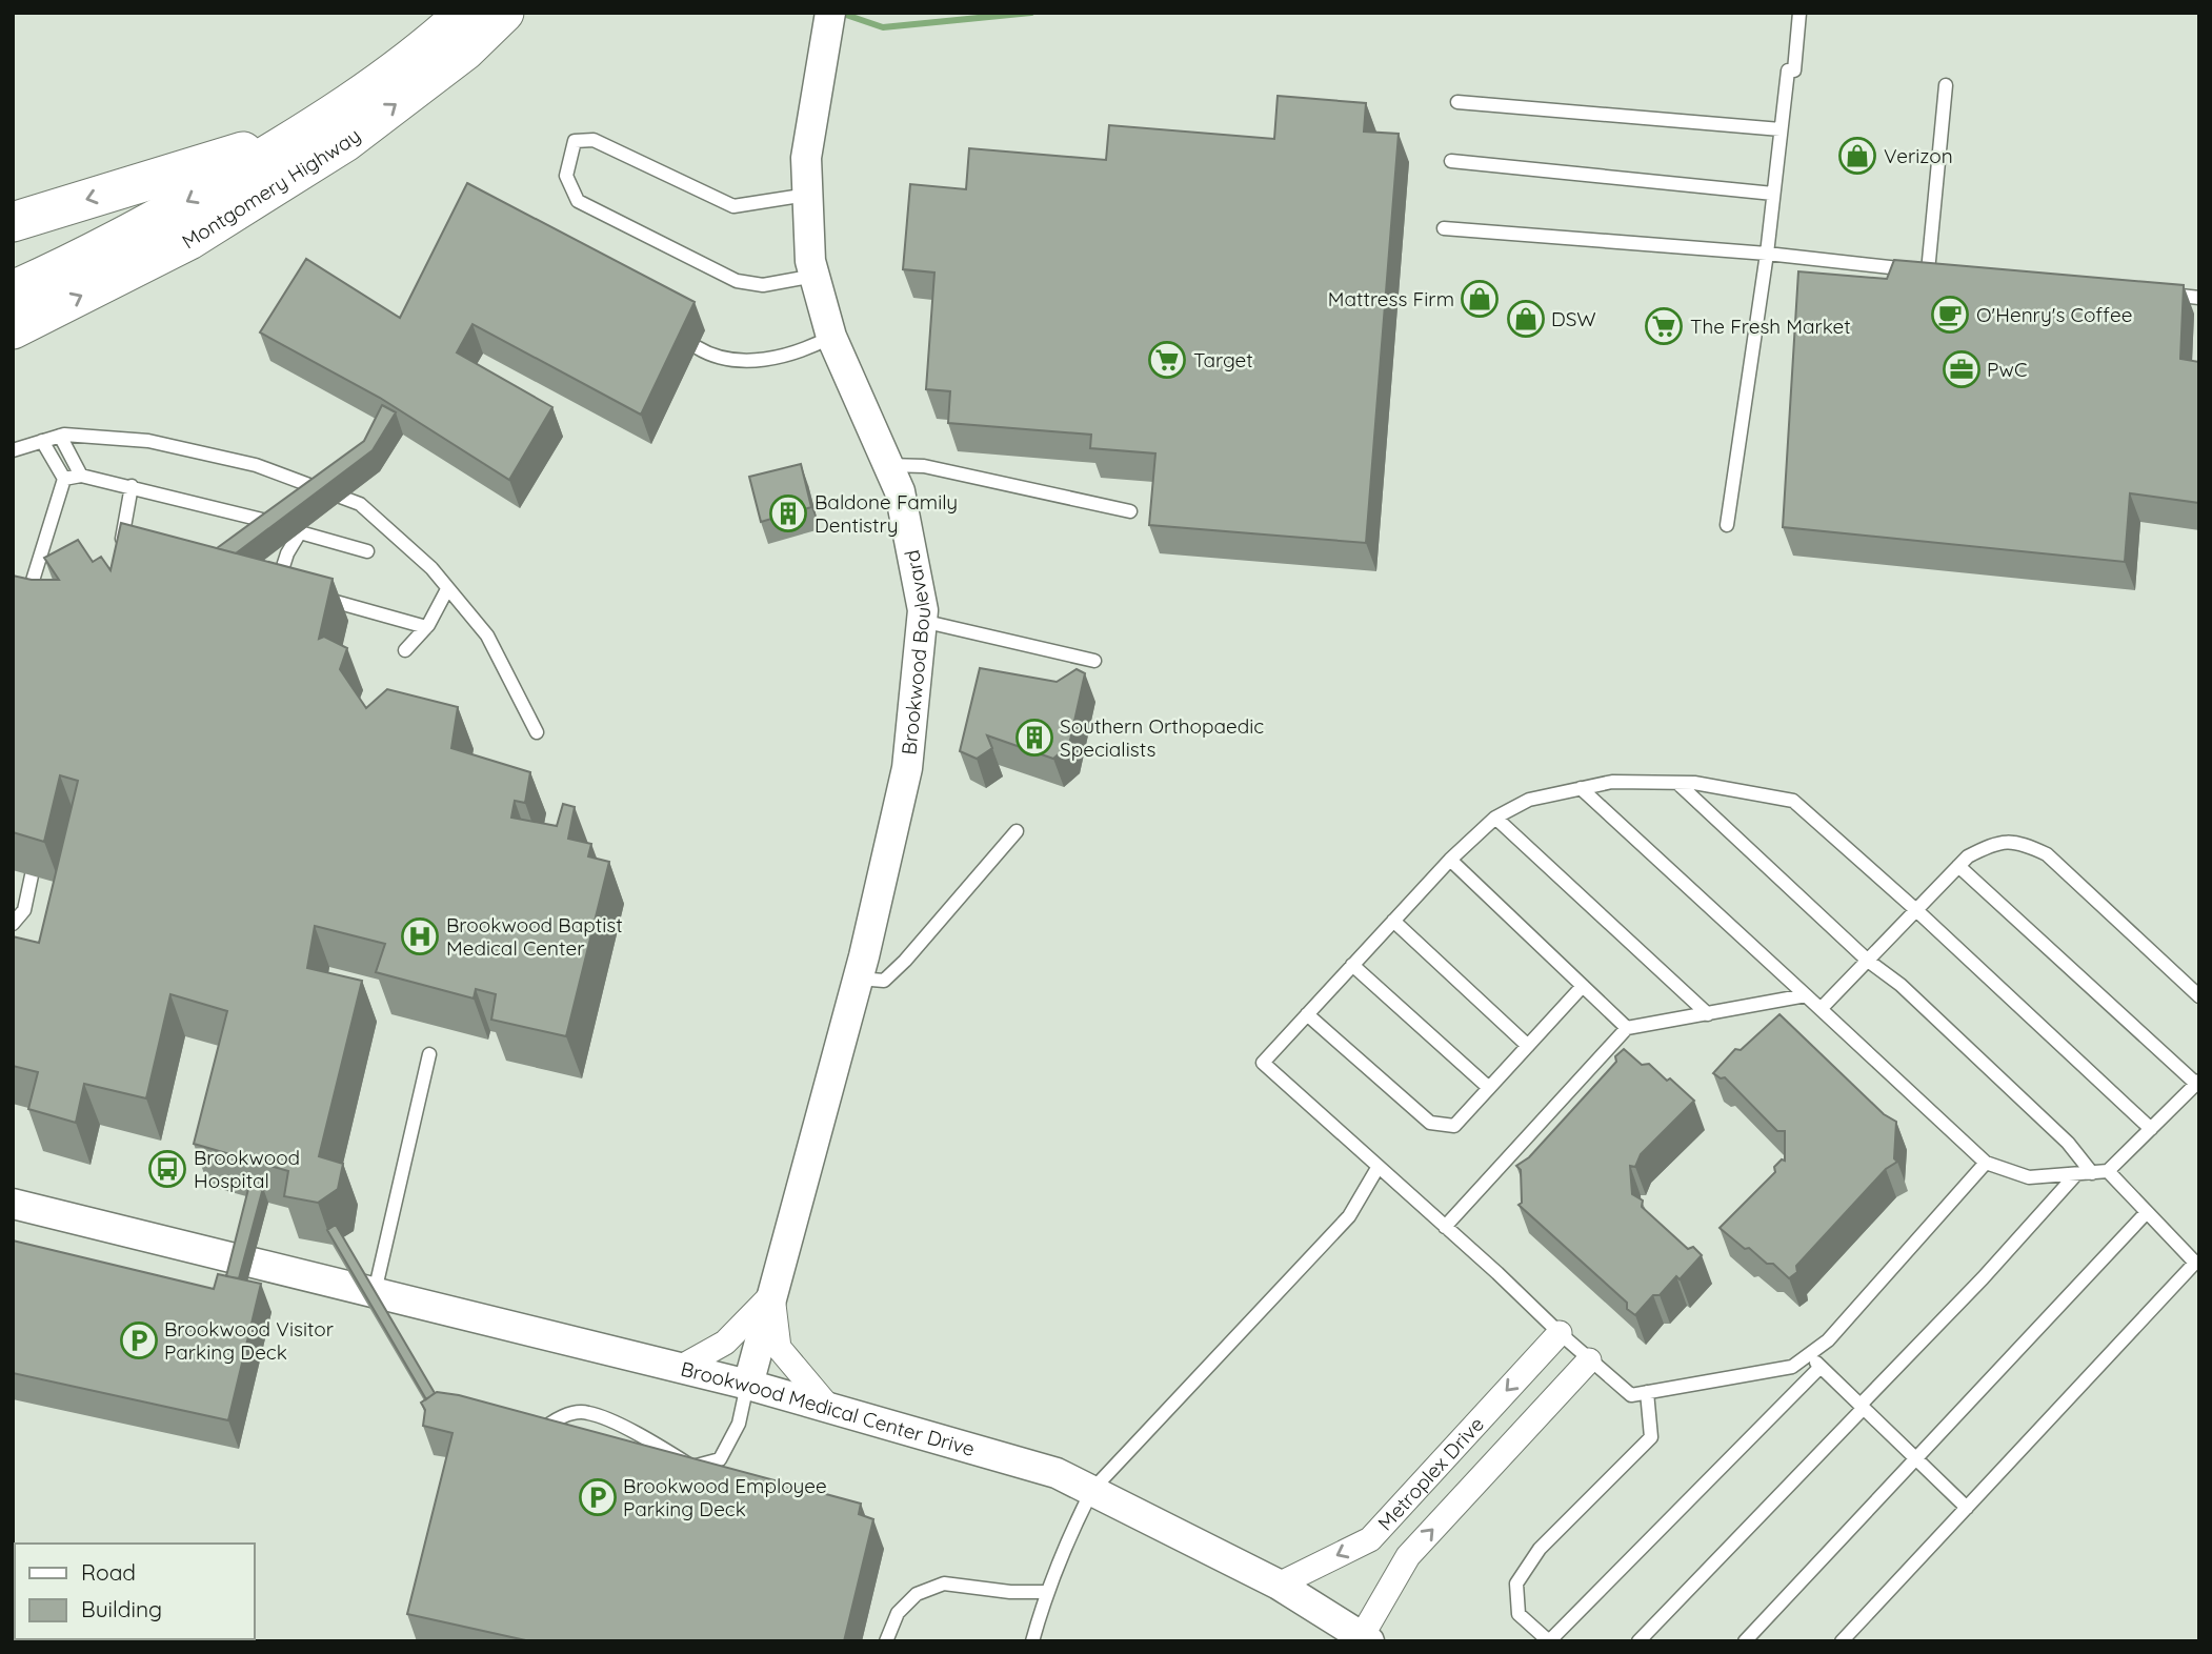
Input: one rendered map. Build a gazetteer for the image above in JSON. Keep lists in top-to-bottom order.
{
  "streets": {
    "main road": ["Montgomery Highway"],
    "street": ["Brookwood Boulevard", "Brookwood Medical Center Drive", "Metroplex Drive"]
  },
  "crossings": [
    ["Brookwood Boulevard", "Brookwood Medical Center Drive"],
    ["Brookwood Medical Center Drive", "Metroplex Drive"]
  ],
  "places": {
    "shop": ["Verizon", "Mattress Firm", "DSW"],
    "cafe": ["O'Henry's Coffee"],
    "supermarket": ["The Fresh Market", "Target"],
    "office": ["PwC"],
    "building": ["Baldone Family Dentistry", "Southern Orthopaedic Specialists"],
    "hospital": ["Brookwood Baptist Medical Center"],
    "bus stop": ["Brookwood Hospital"],
    "parking": ["Brookwood Visitor Parking Deck", "Brookwood Employee Parking Deck"]
  },
  "legend": ["Road", "Building"]
}
